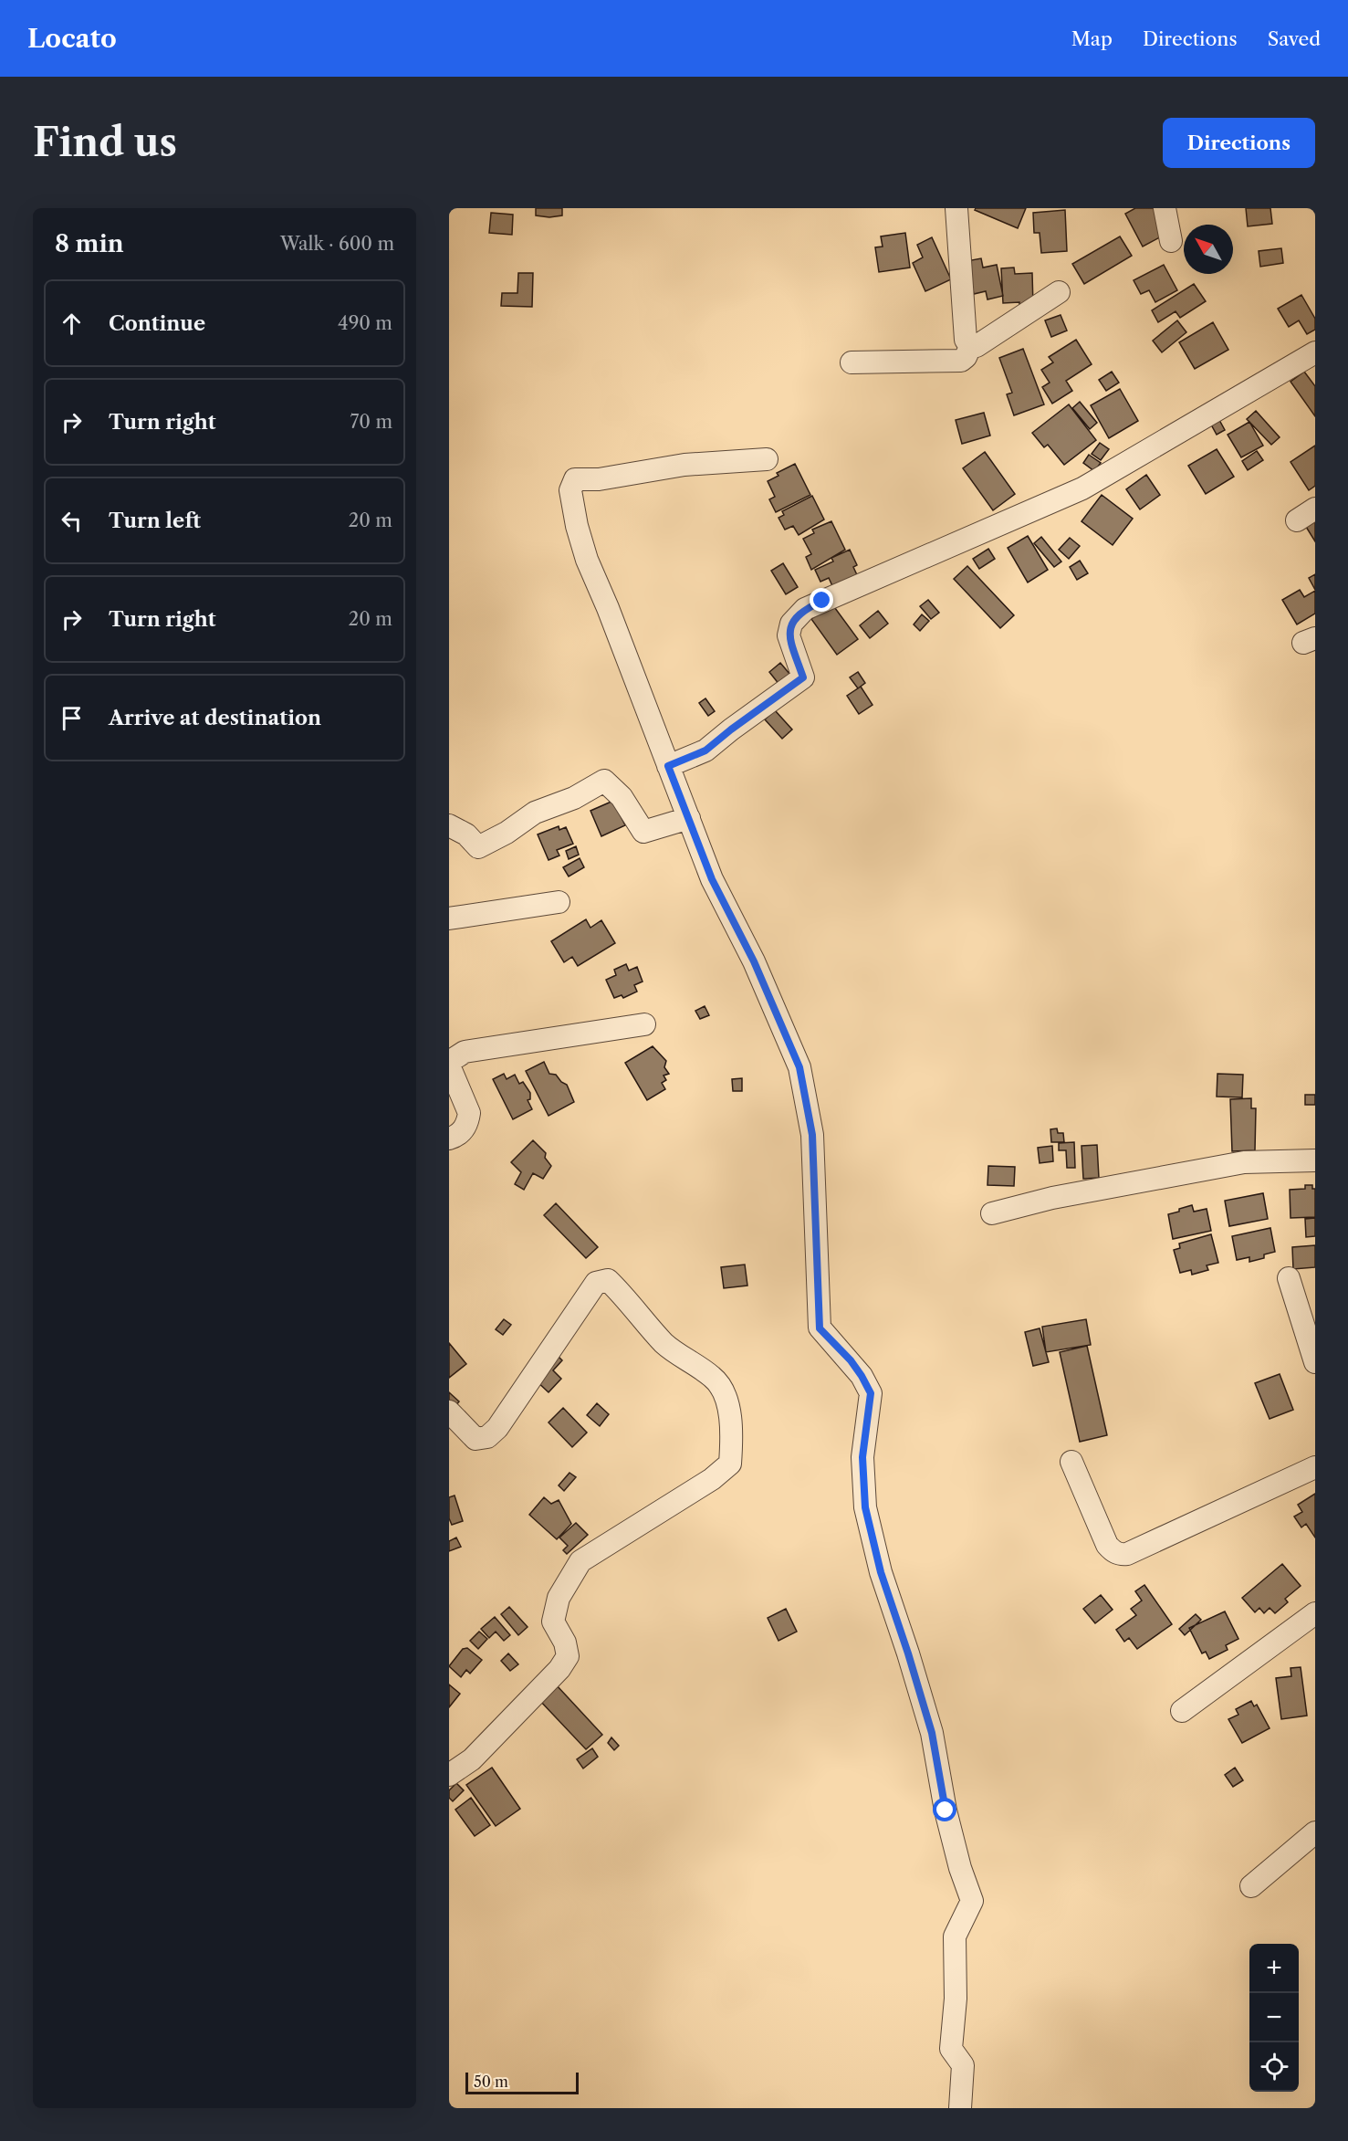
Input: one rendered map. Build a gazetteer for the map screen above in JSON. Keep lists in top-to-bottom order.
{
  "scale_bar": "50 m",
  "north": "top left",
  "page": {
    "header": "Locato",
    "nav": ["Map", "Directions", "Saved"],
    "buttons": "Directions",
    "title": "Find us",
    "heading": ["8 min", "Walk · 600 m"],
    "list": [
      ["Continue", "490 m"],
      ["Turn right", "70 m"],
      ["Turn left", "20 m"],
      ["Turn right", "20 m"],
      "Arrive at destination"
    ],
    "map_buttons": ["+", "−"],
    "scale": "50 m"
  }
}
